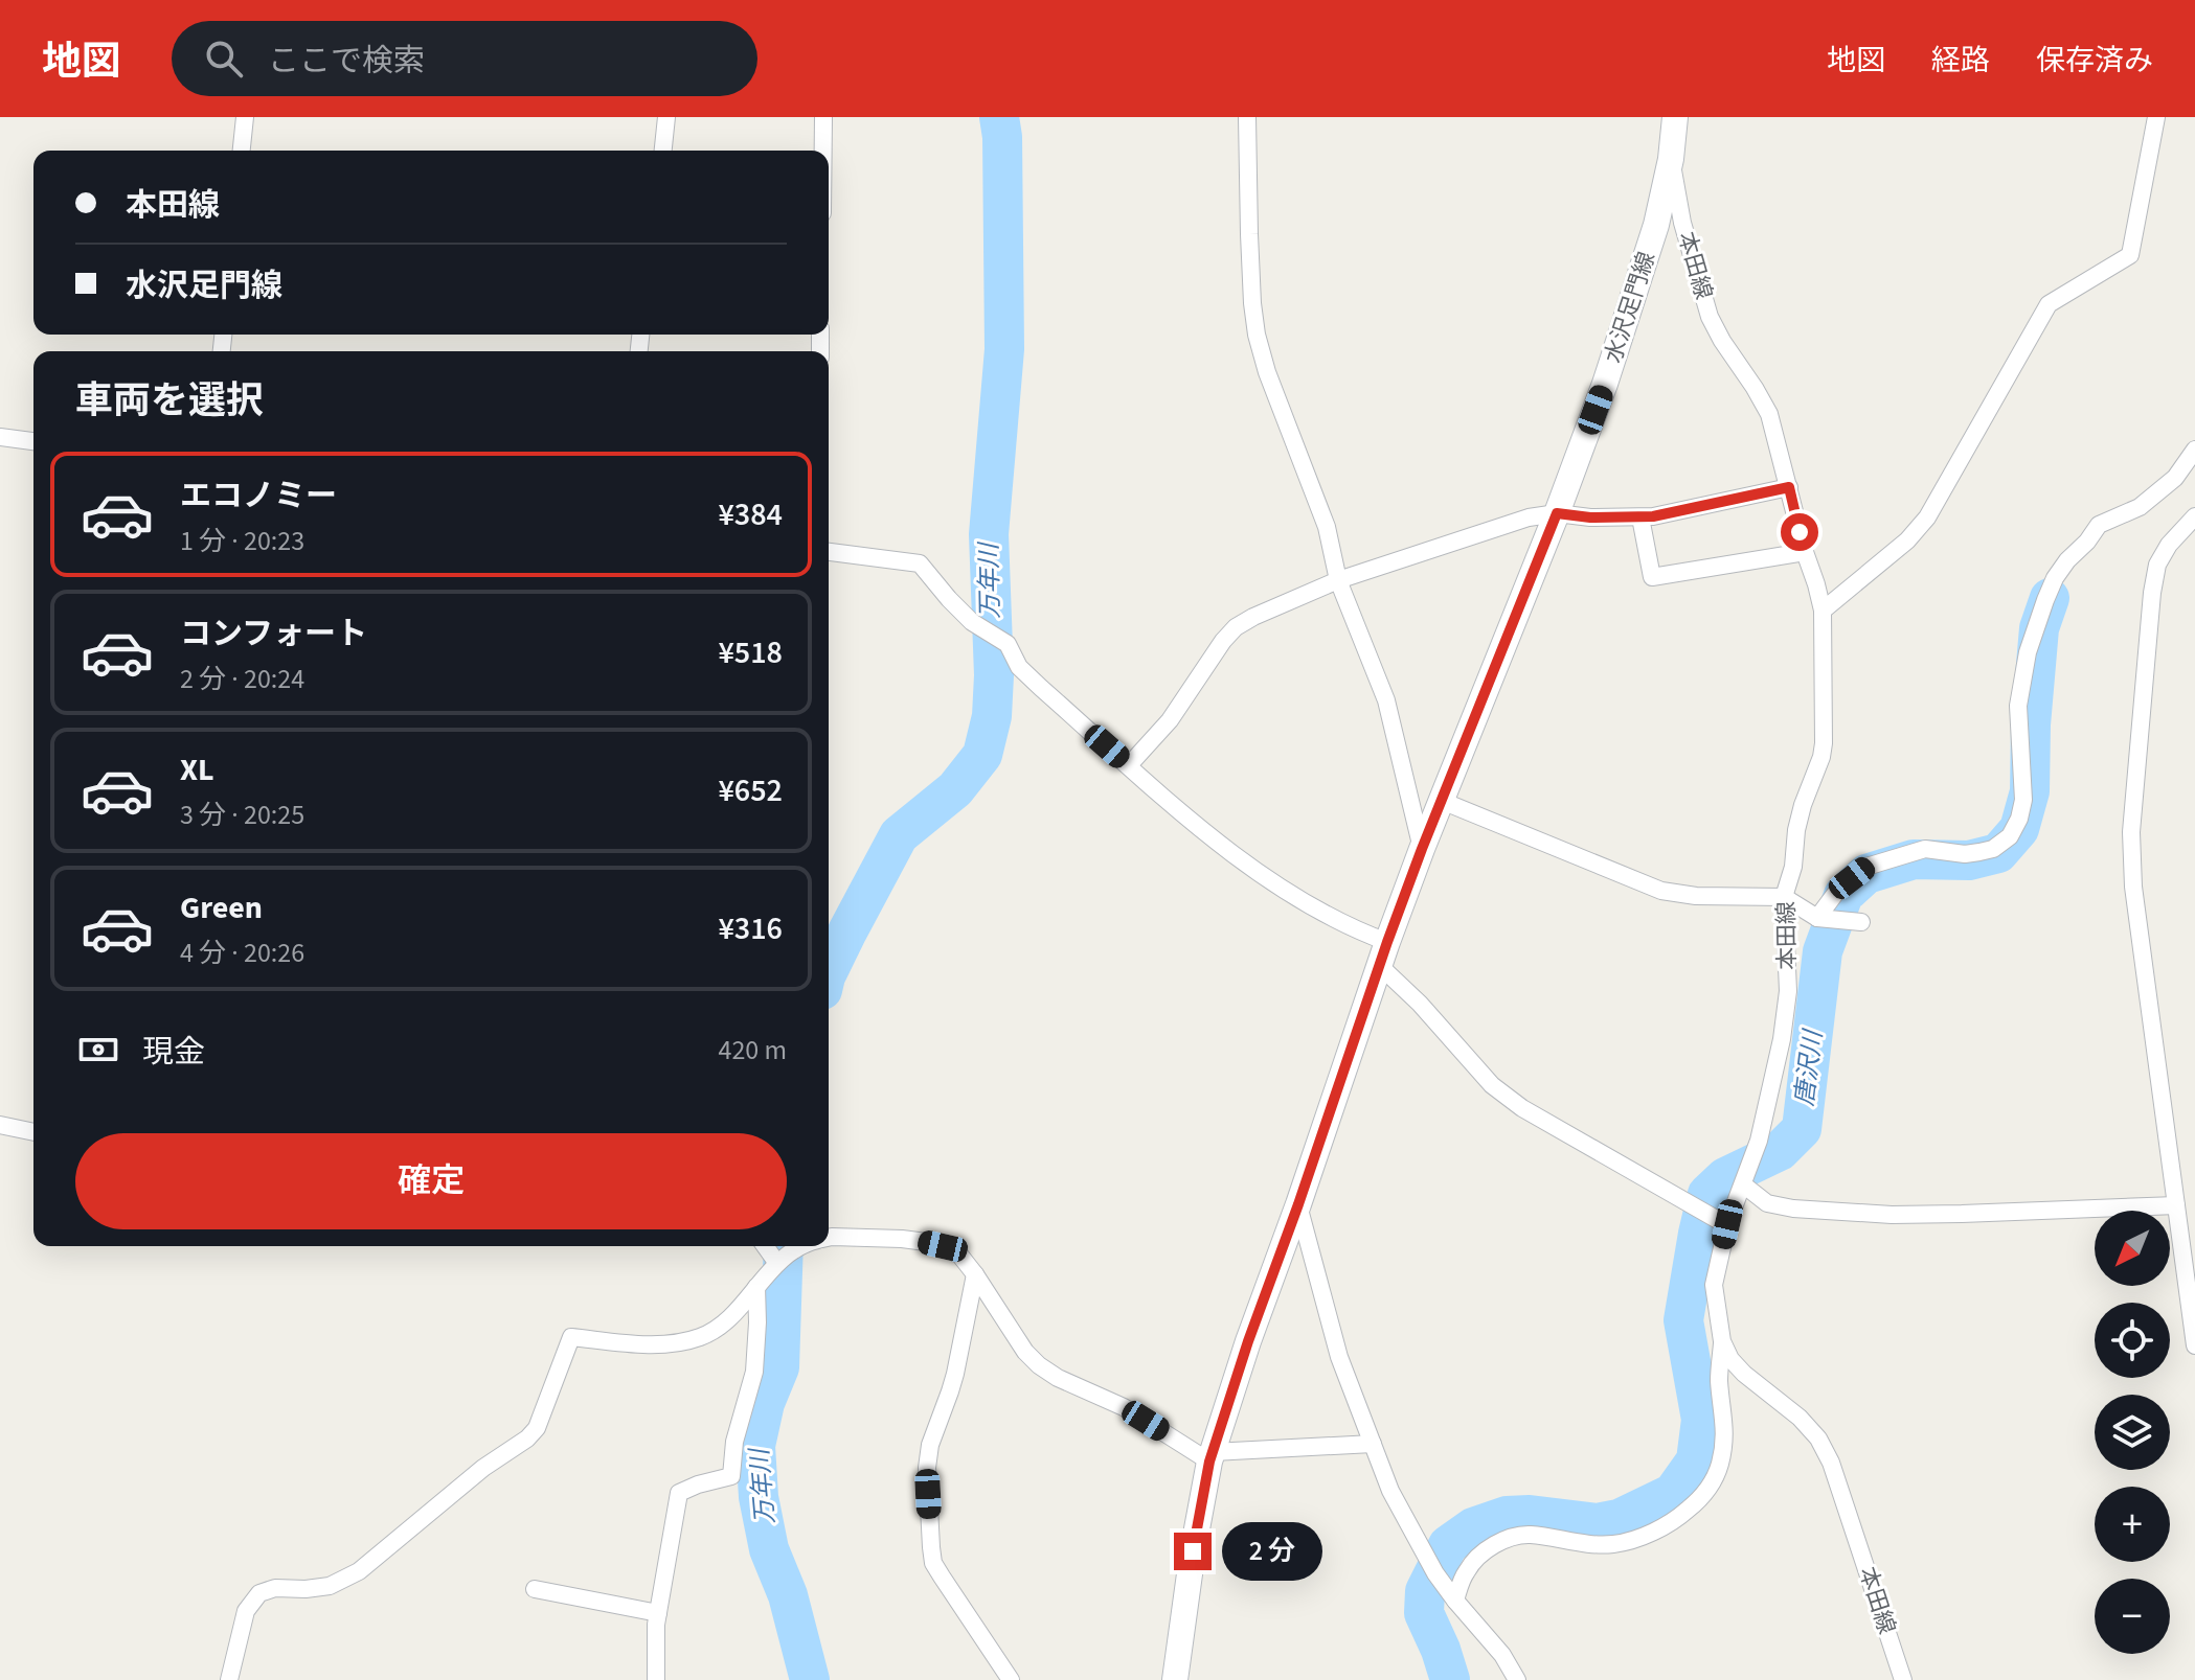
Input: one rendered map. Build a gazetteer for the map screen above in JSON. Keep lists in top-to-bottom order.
{
  "streets": {
    "main road": ["水沢足門線"],
    "street": ["本田線"]
  },
  "crossings": [
    ["本田線", "水沢足門線"]
  ],
  "water": ["万年川", "唐沢川"],
  "north": "bottom left",
  "page": {
    "header": "地図",
    "search": "ここで検索",
    "nav": ["地図", "経路", "保存済み"],
    "banner": ["本田線", "水沢足門線"],
    "heading": "車両を選択",
    "list": [
      {
        "name": "エコノミー",
        "note": "1 分 · 20:23",
        "value": "¥384"
      },
      {
        "name": "コンフォート",
        "note": "2 分 · 20:24",
        "value": "¥518"
      },
      {
        "name": "XL",
        "note": "3 分 · 20:25",
        "value": "¥652"
      },
      {
        "name": "Green",
        "note": "4 分 · 20:26",
        "value": "¥316"
      }
    ],
    "pay": ["現金", "420 m"],
    "buttons": "確定",
    "map_buttons": ["+", "−"],
    "bubble": "2 分"
  }
}
